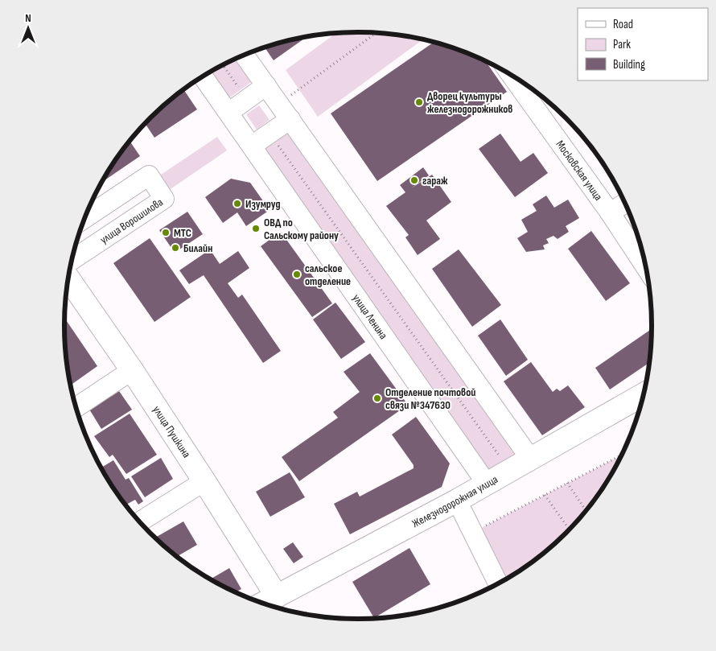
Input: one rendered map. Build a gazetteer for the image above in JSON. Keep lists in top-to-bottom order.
{
  "streets": {
    "main road": ["улица Пушкина", "Железнодорожная улица"],
    "street": ["Московская улица", "улица Ворошилова", "улица Ленина"]
  },
  "crossings": [
    ["улица Ленина", "Железнодорожная улица"],
    ["улица Пушкина", "Железнодорожная улица"]
  ],
  "places": [
    "Дворец культуры железнодорожников",
    "гараж",
    "Изумруд",
    "ОВД по Сальскому району",
    "МТС",
    "Билайн",
    "сальское отделение",
    "Отделение почтовой связи №347630"
  ],
  "legend": ["Road", "Park", "Building"],
  "north": "top"
}
